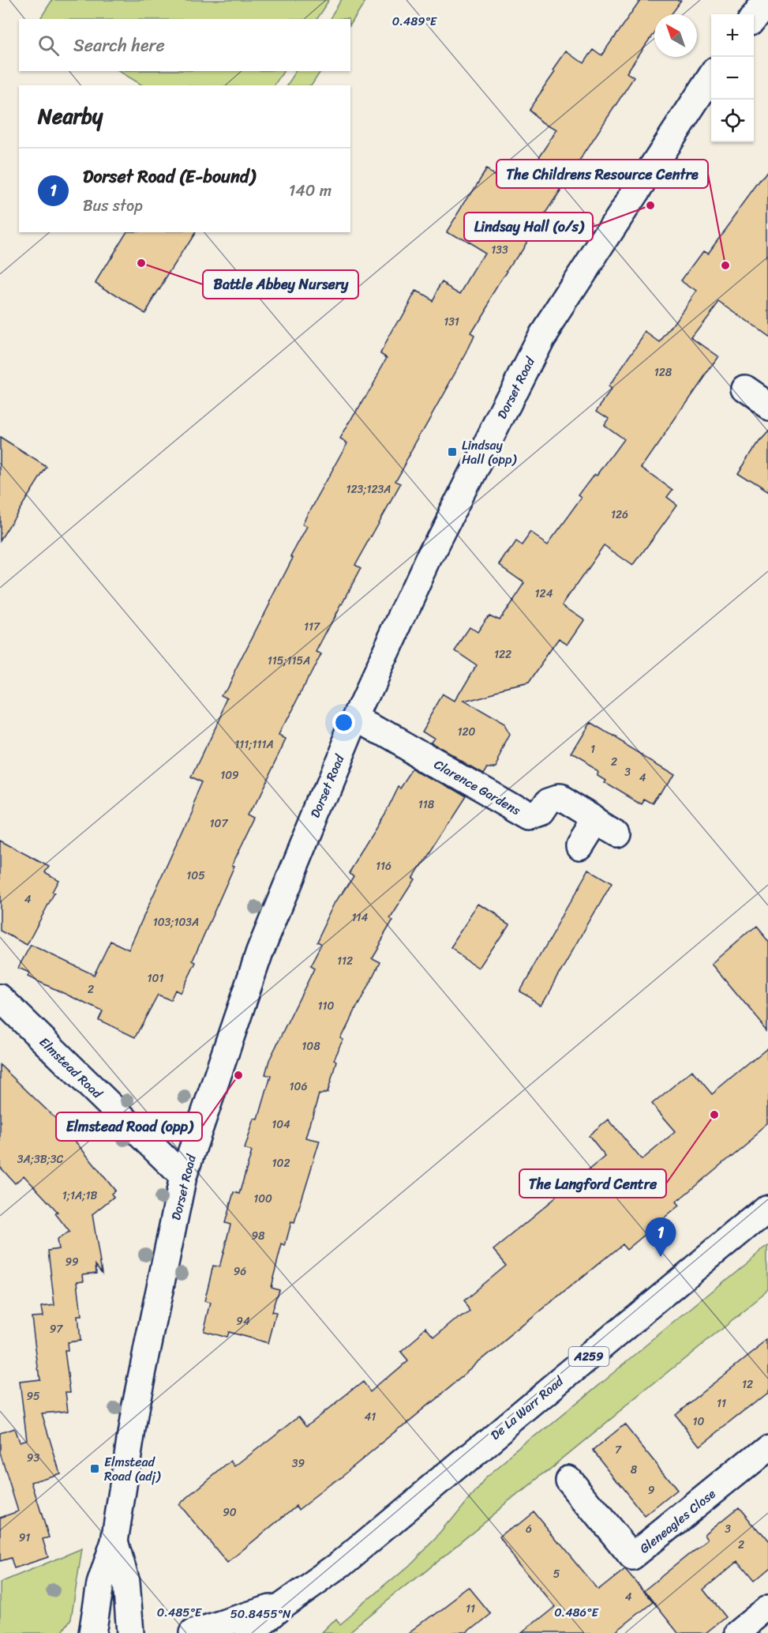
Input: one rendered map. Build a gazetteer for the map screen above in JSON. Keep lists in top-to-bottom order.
{
  "streets": {
    "main road": [
      "Dorset Road",
      "Clarence Gardens",
      "Elmstead Road",
      "A259",
      "De La Warr Road",
      "Gleneagles Close"
    ]
  },
  "crossings": [
    ["Dorset Road", "Clarence Gardens"],
    ["Dorset Road", "Elmstead Road"]
  ],
  "places": {
    "other": [
      "Lindsay Hall (o/s)",
      "Battle Abbey Nursery",
      "The Childrens Resource Centre",
      "Elmstead Road (opp)",
      "The Langford Centre"
    ],
    "transit": ["Lindsay Hall (opp)", "Elmstead Road (adj)"]
  },
  "house_numbers": [
    "133",
    "131",
    "128",
    "123;123A",
    "126",
    "124",
    "117",
    "122",
    "115;115A",
    "120",
    "111;111A",
    "1",
    "2",
    "3",
    "109",
    "4",
    "118",
    "107",
    "116",
    "105",
    "4",
    "114",
    "103;103A",
    "112",
    "101",
    "2",
    "110",
    "108",
    "106",
    "104",
    "3A;3B;3C",
    "102",
    "1;1A;1B",
    "100",
    "98",
    "99",
    "96",
    "94",
    "97",
    "12",
    "95",
    "11",
    "41",
    "10",
    "7",
    "93",
    "39",
    "8",
    "9",
    "90",
    "6",
    "3",
    "91",
    "2",
    "5",
    "4",
    "11"
  ],
  "north": "top left",
  "page": {
    "map_buttons": ["+", "−"],
    "search": "Search here",
    "heading": "Nearby",
    "list": [
      {
        "mark": "1",
        "name": "Dorset Road (E-bound)",
        "note": "Bus stop",
        "value": "140 m"
      }
    ],
    "pins": "1"
  },
  "coordinates": [
    "0.489°E",
    "0.485°E",
    "0.486°E",
    "50.8455°N"
  ]
}
